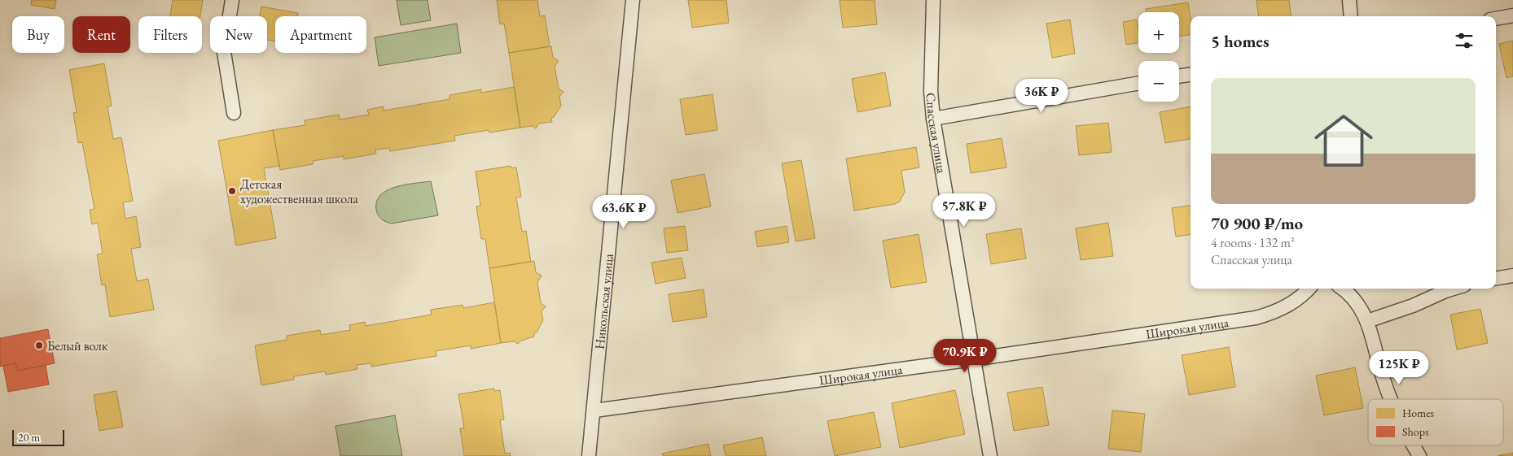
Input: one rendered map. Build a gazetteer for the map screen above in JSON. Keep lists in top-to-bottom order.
{
  "streets": {
    "street": ["Спасская улица", "Никольская улица", "Широкая улица"]
  },
  "crossings": [
    ["Спасская улица", "Широкая улица"],
    ["Никольская улица", "Широкая улица"]
  ],
  "places": ["Детская художественная школа", "Белый волк"],
  "legend": ["Homes", "Shops"],
  "scale_bar": "20 m",
  "page": {
    "map_buttons": ["+", "−"],
    "chip": [
      "Buy",
      "Rent",
      "Filters",
      "New",
      "Apartment"
    ],
    "heading": "5 homes",
    "list": [
      {
        "name": "70 900 ₽/mo",
        "note": "4 rooms · 132 m² · Спасская улица"
      }
    ],
    "price": [
      "36K ₽",
      "57.8K ₽",
      "63.6K ₽",
      "70.9K ₽",
      "125K ₽"
    ],
    "scale": "20 m"
  }
}
